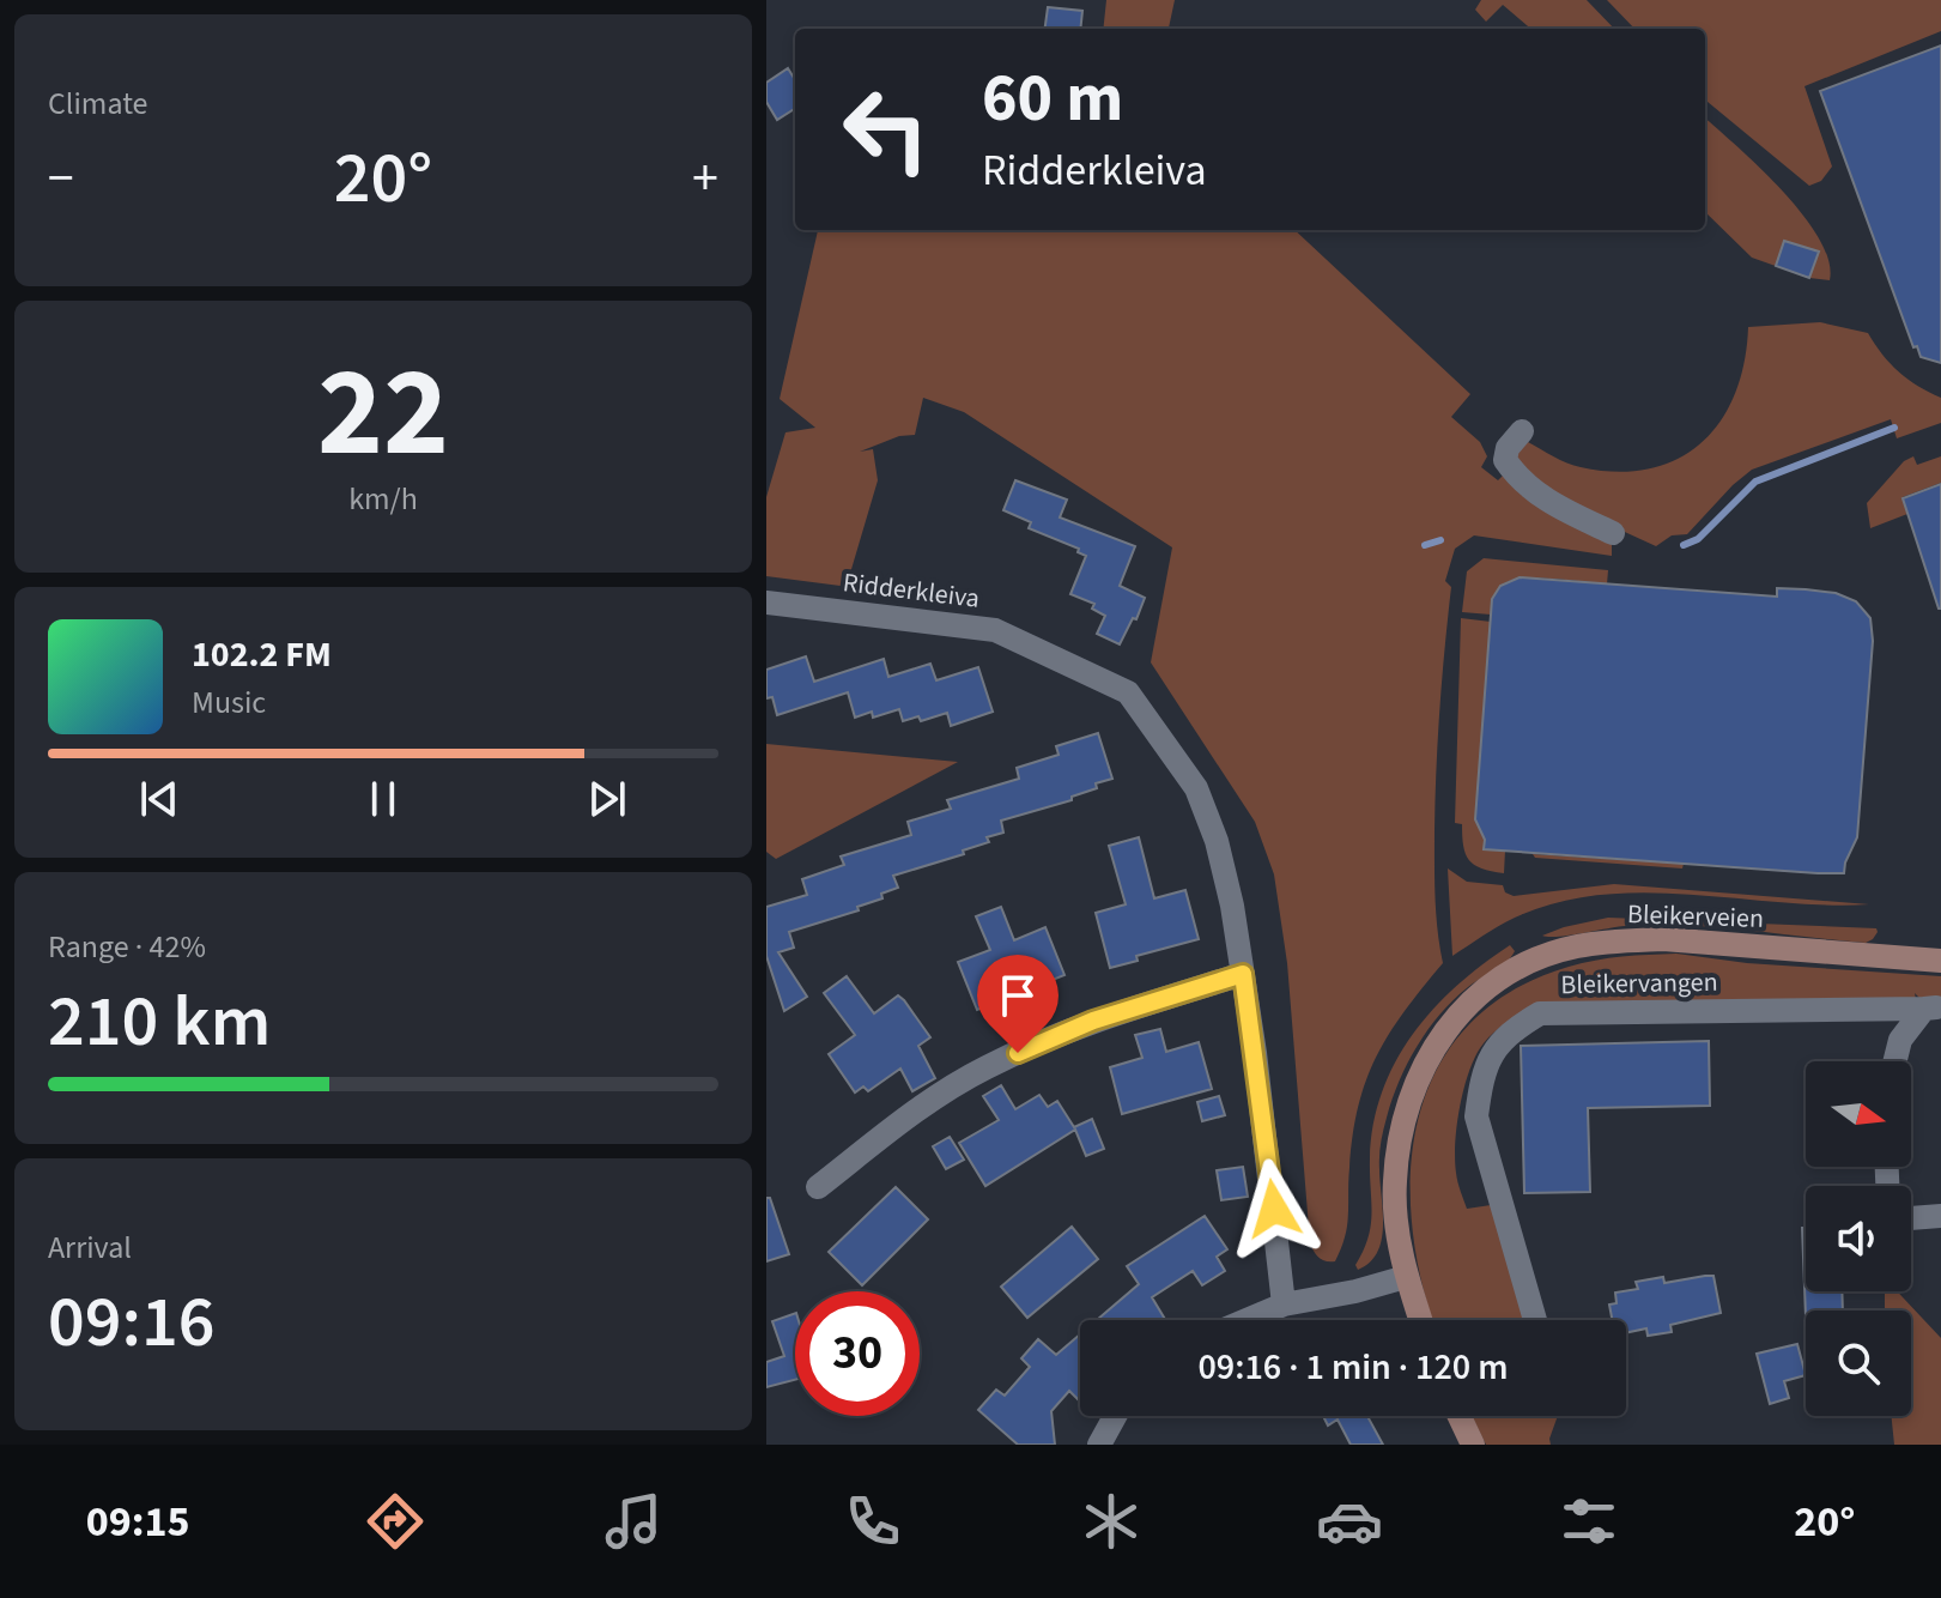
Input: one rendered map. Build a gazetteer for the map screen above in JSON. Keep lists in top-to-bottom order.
{
  "streets": {
    "main road": ["Bleikerveien"],
    "street": ["Ridderkleiva", "Bleikervangen"]
  },
  "north": "right",
  "page": {
    "tile": [
      "Climate",
      ["22", "km/h"],
      ["Range · 42%", "210 km"],
      ["Arrival", "09:16"]
    ],
    "turn": ["60 m", "Ridderkleiva"],
    "heat": ["−", "20°", "+"],
    "song": ["102.2 FM", "Music"],
    "limit": "30",
    "trip": "09:16 · 1 min · 120 m",
    "tabs": ["09:15", "20°"]
  }
}
